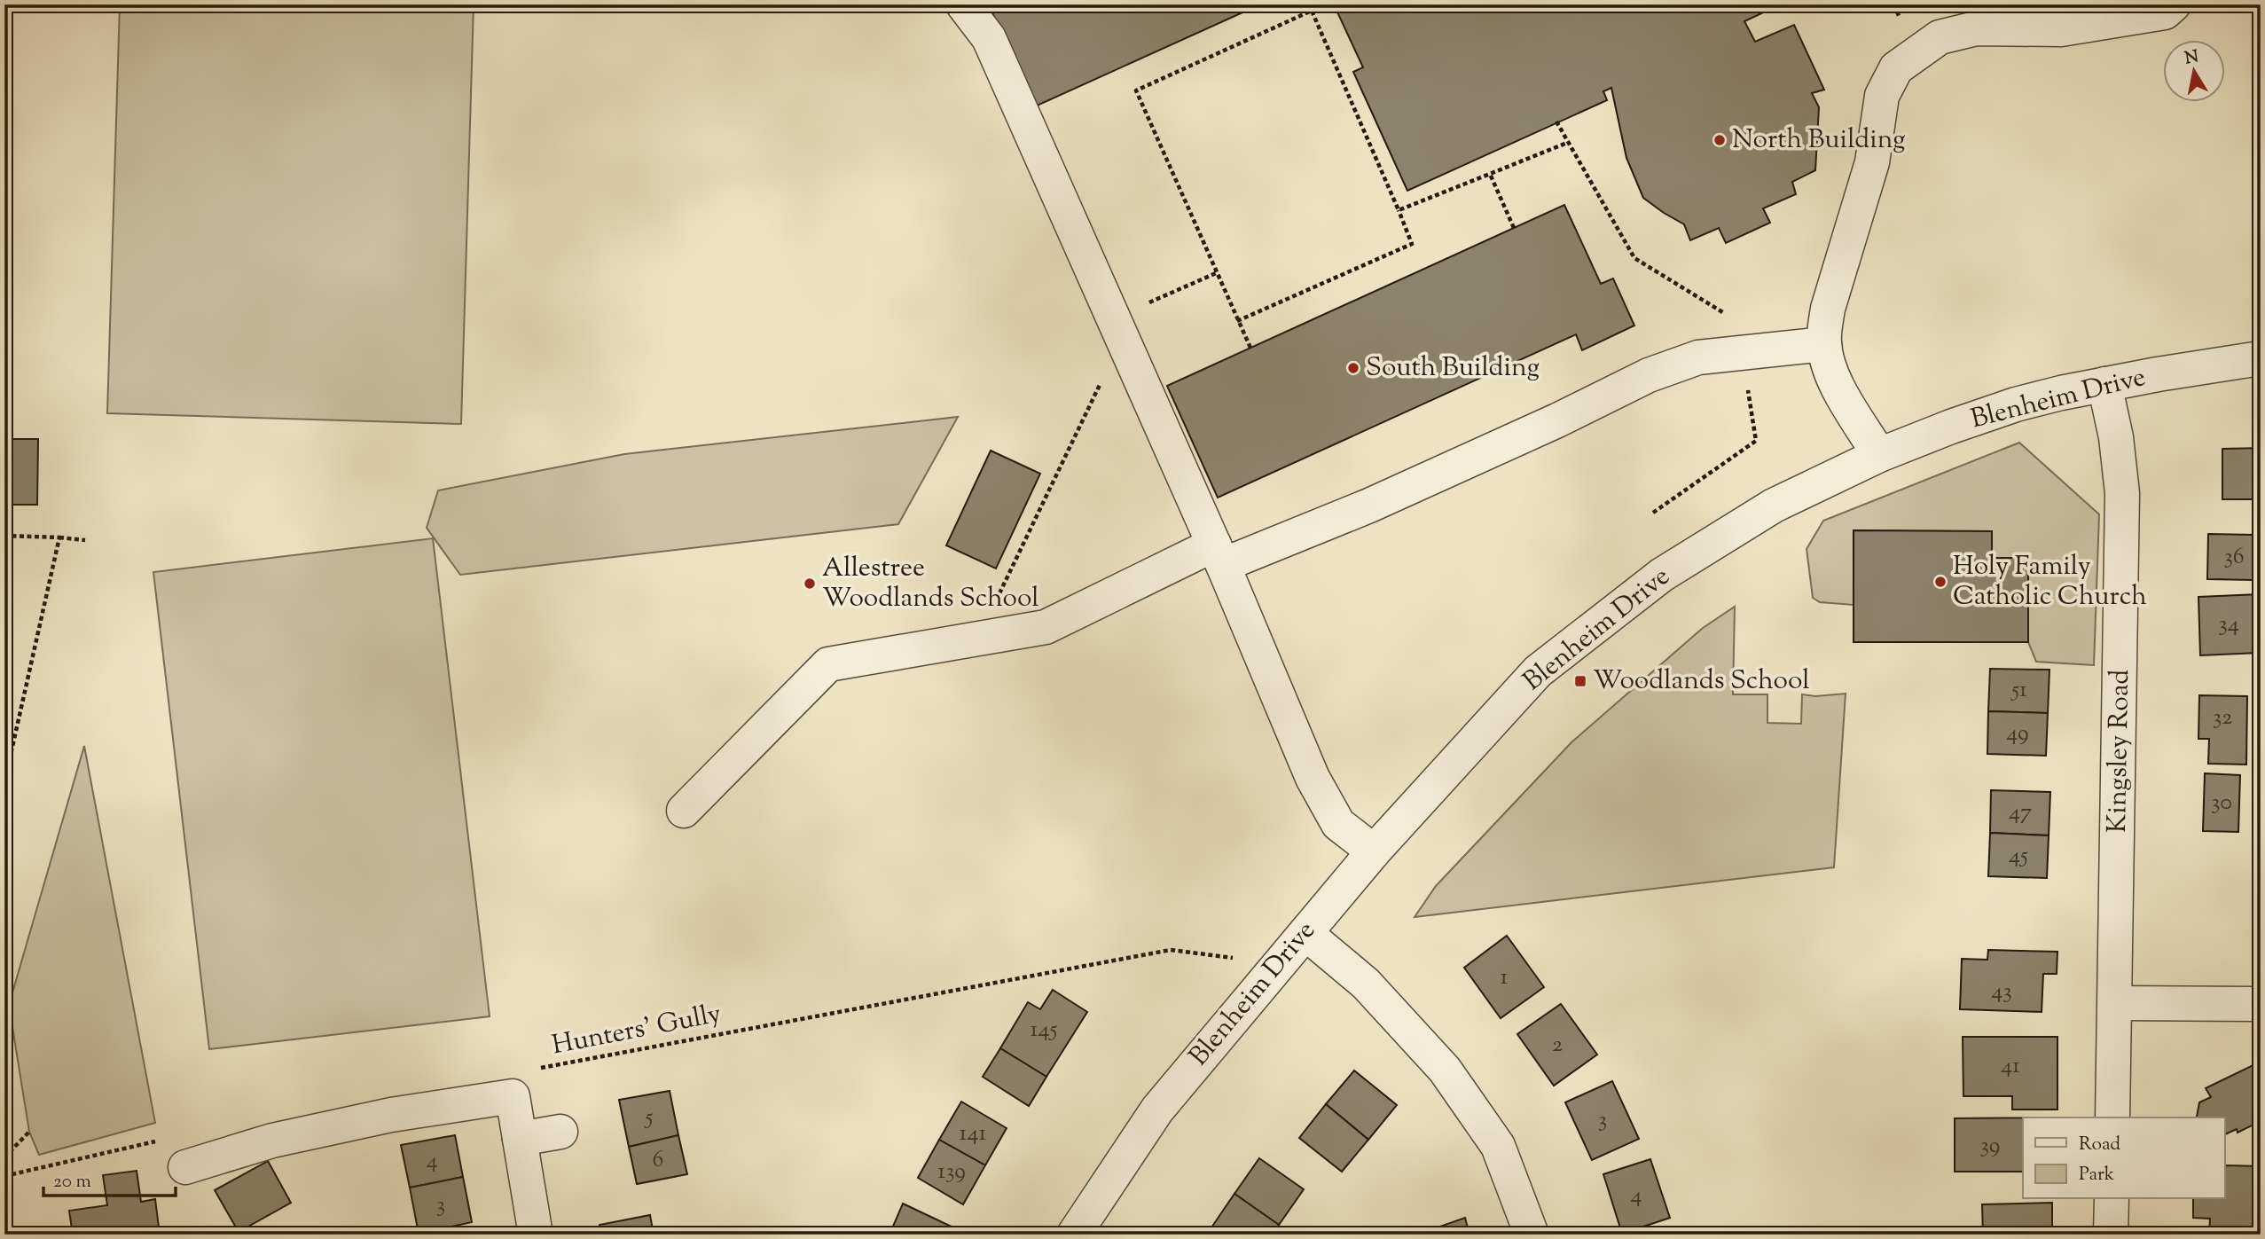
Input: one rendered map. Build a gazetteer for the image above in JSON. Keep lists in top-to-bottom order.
{
  "streets": {
    "street": ["Blenheim Drive", "Kingsley Road"],
    "path": ["Hunters' Gully"]
  },
  "crossings": [
    ["Blenheim Drive", "Kingsley Road"],
    ["Blenheim Drive", "Hunters' Gully"]
  ],
  "places": {
    "other": [
      "North Building",
      "South Building",
      "Holy Family Catholic Church",
      "Allestree Woodlands School"
    ],
    "transit": ["Woodlands School"]
  },
  "house_numbers": [
    "36",
    "34",
    "51",
    "32",
    "49",
    "30",
    "47",
    "45",
    "1",
    "43",
    "145",
    "2",
    "41",
    "5",
    "3",
    "141",
    "39",
    "6",
    "4",
    "139",
    "4",
    "3"
  ],
  "legend": ["Road", "Park"],
  "scale_bar": "20 m",
  "north": "top"
}
